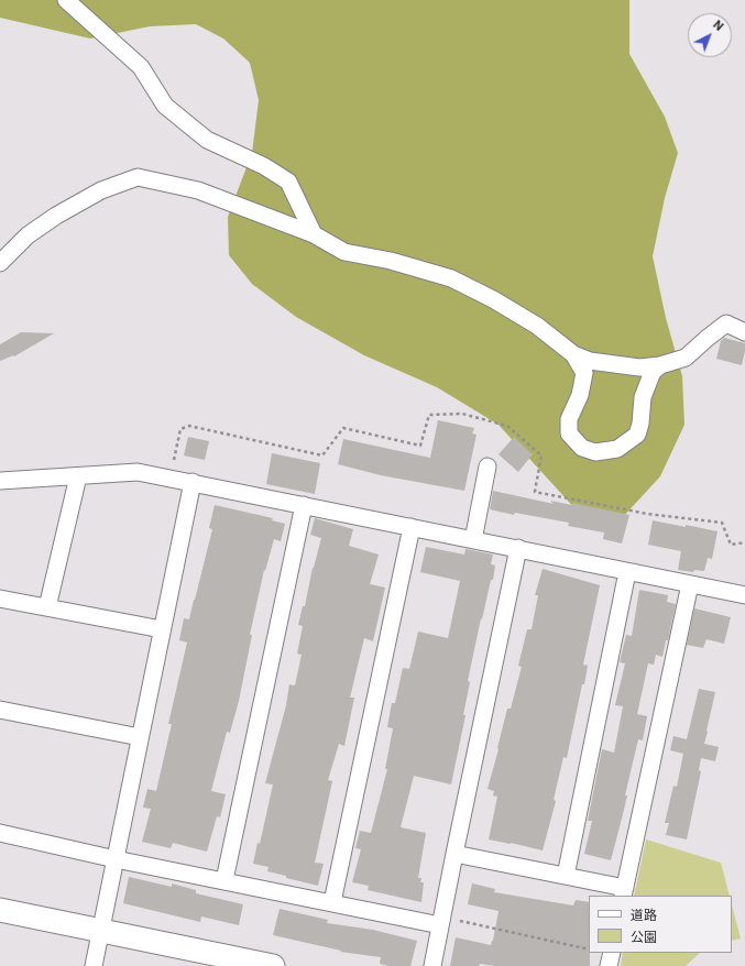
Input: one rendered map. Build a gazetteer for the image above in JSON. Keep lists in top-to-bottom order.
{
  "legend": ["道路", "公園"],
  "north": "top right"
}
